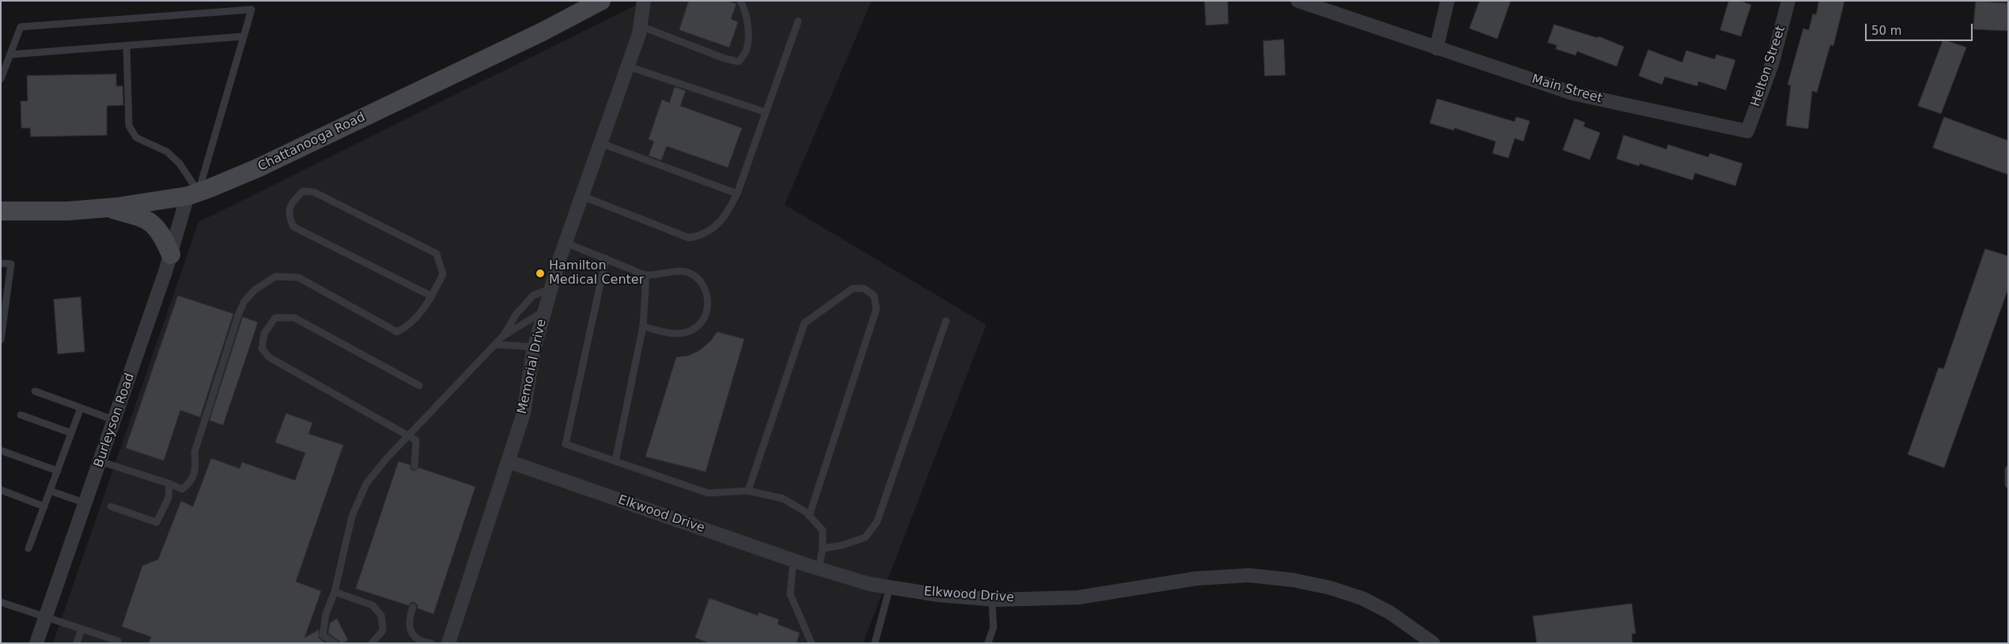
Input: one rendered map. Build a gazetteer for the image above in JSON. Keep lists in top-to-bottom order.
{
  "streets": {
    "main road": ["Chattanooga Road"],
    "street": [
      "Helton Street",
      "Main Street",
      "Memorial Drive",
      "Burleyson Road",
      "Elkwood Drive"
    ]
  },
  "crossings": [
    ["Helton Street", "Main Street"],
    ["Chattanooga Road", "Burleyson Road"],
    ["Memorial Drive", "Elkwood Drive"]
  ],
  "places": ["Hamilton Medical Center"],
  "scale_bar": "50 m"
}
